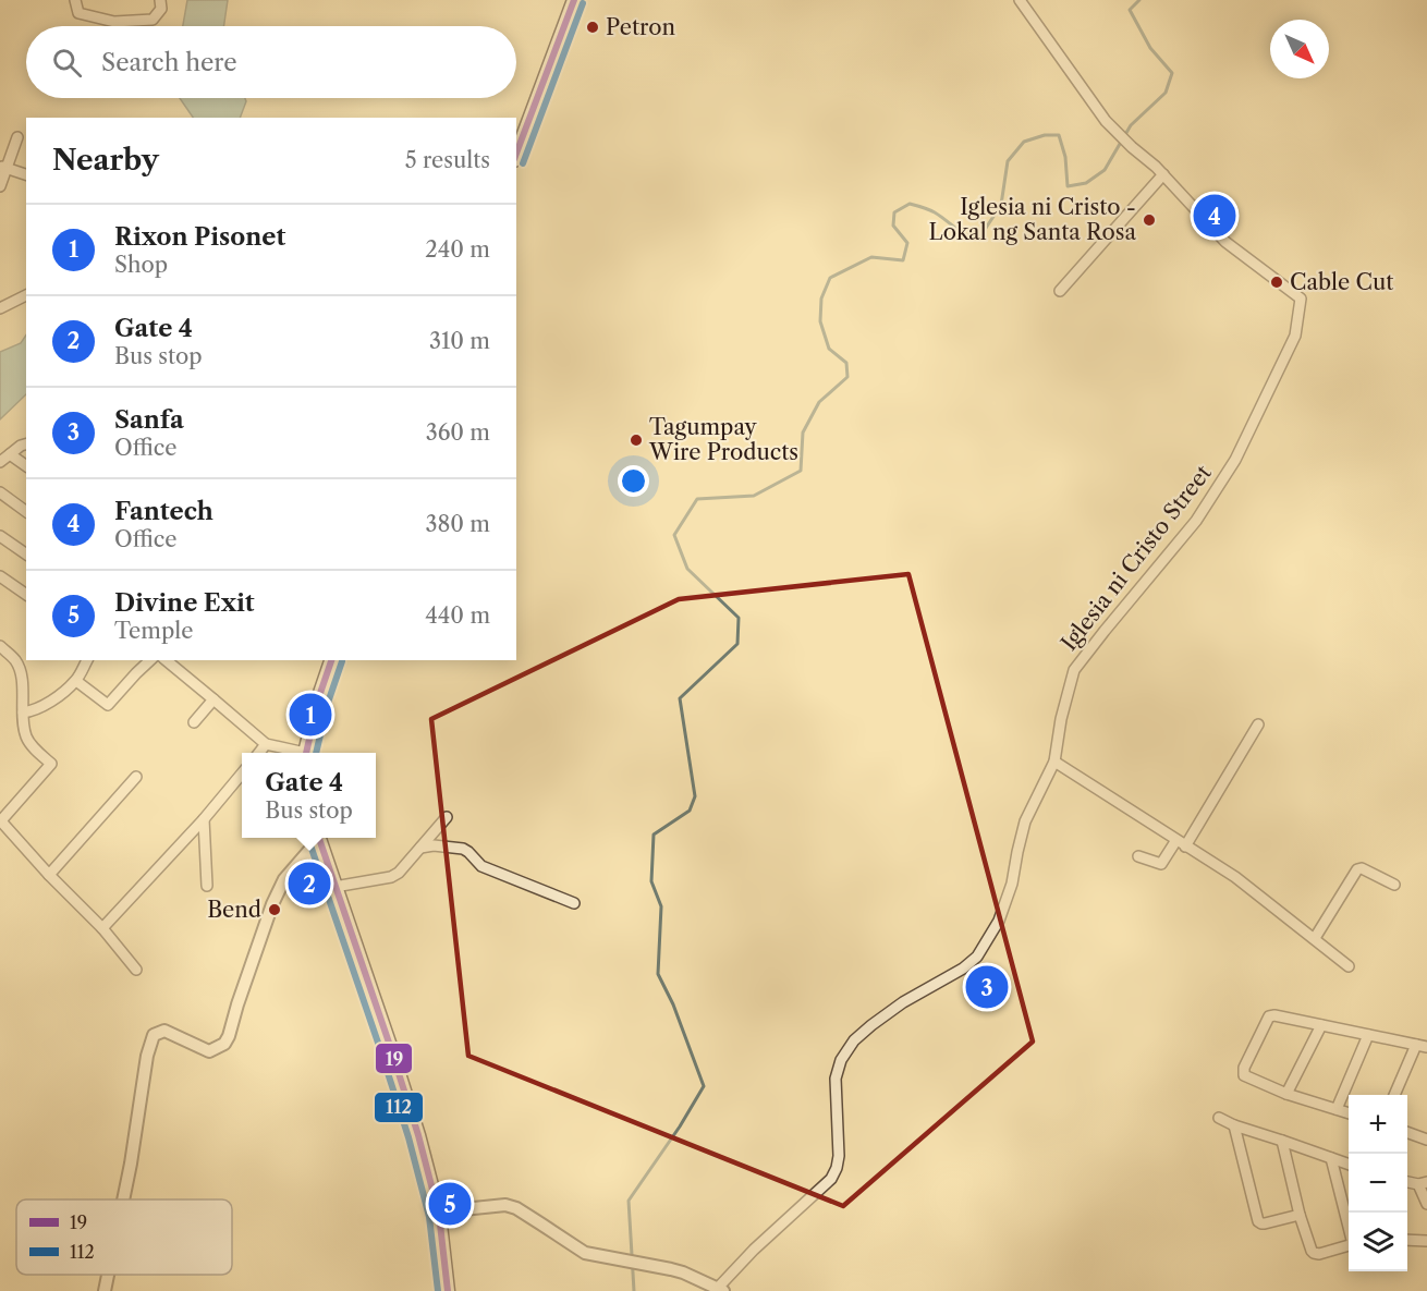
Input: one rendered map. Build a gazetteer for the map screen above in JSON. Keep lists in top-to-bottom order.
{
  "streets": {
    "street": ["Iglesia ni Cristo Street"]
  },
  "places": [
    "Petron",
    "Iglesia ni Cristo - Lokal ng Santa Rosa",
    "Cable Cut",
    "Tagumpay Wire Products",
    "Bend"
  ],
  "lines": ["transit line 19", "transit line 112"],
  "legend": ["19", "112"],
  "north": "bottom right",
  "page": {
    "search": "Search here",
    "heading": ["Nearby", "5 results"],
    "pins": [
      "4",
      "1",
      "2",
      "3",
      "5"
    ],
    "list": [
      {
        "mark": "1",
        "name": "Rixon Pisonet",
        "note": "Shop",
        "value": "240 m"
      },
      {
        "mark": "2",
        "name": "Gate 4",
        "note": "Bus stop",
        "value": "310 m"
      },
      {
        "mark": "3",
        "name": "Sanfa",
        "note": "Office",
        "value": "360 m"
      },
      {
        "mark": "4",
        "name": "Fantech",
        "note": "Office",
        "value": "380 m"
      },
      {
        "mark": "5",
        "name": "Divine Exit",
        "note": "Temple",
        "value": "440 m"
      }
    ],
    "popup": ["Gate 4", "Bus stop"],
    "map_buttons": ["+", "−"]
  }
}
